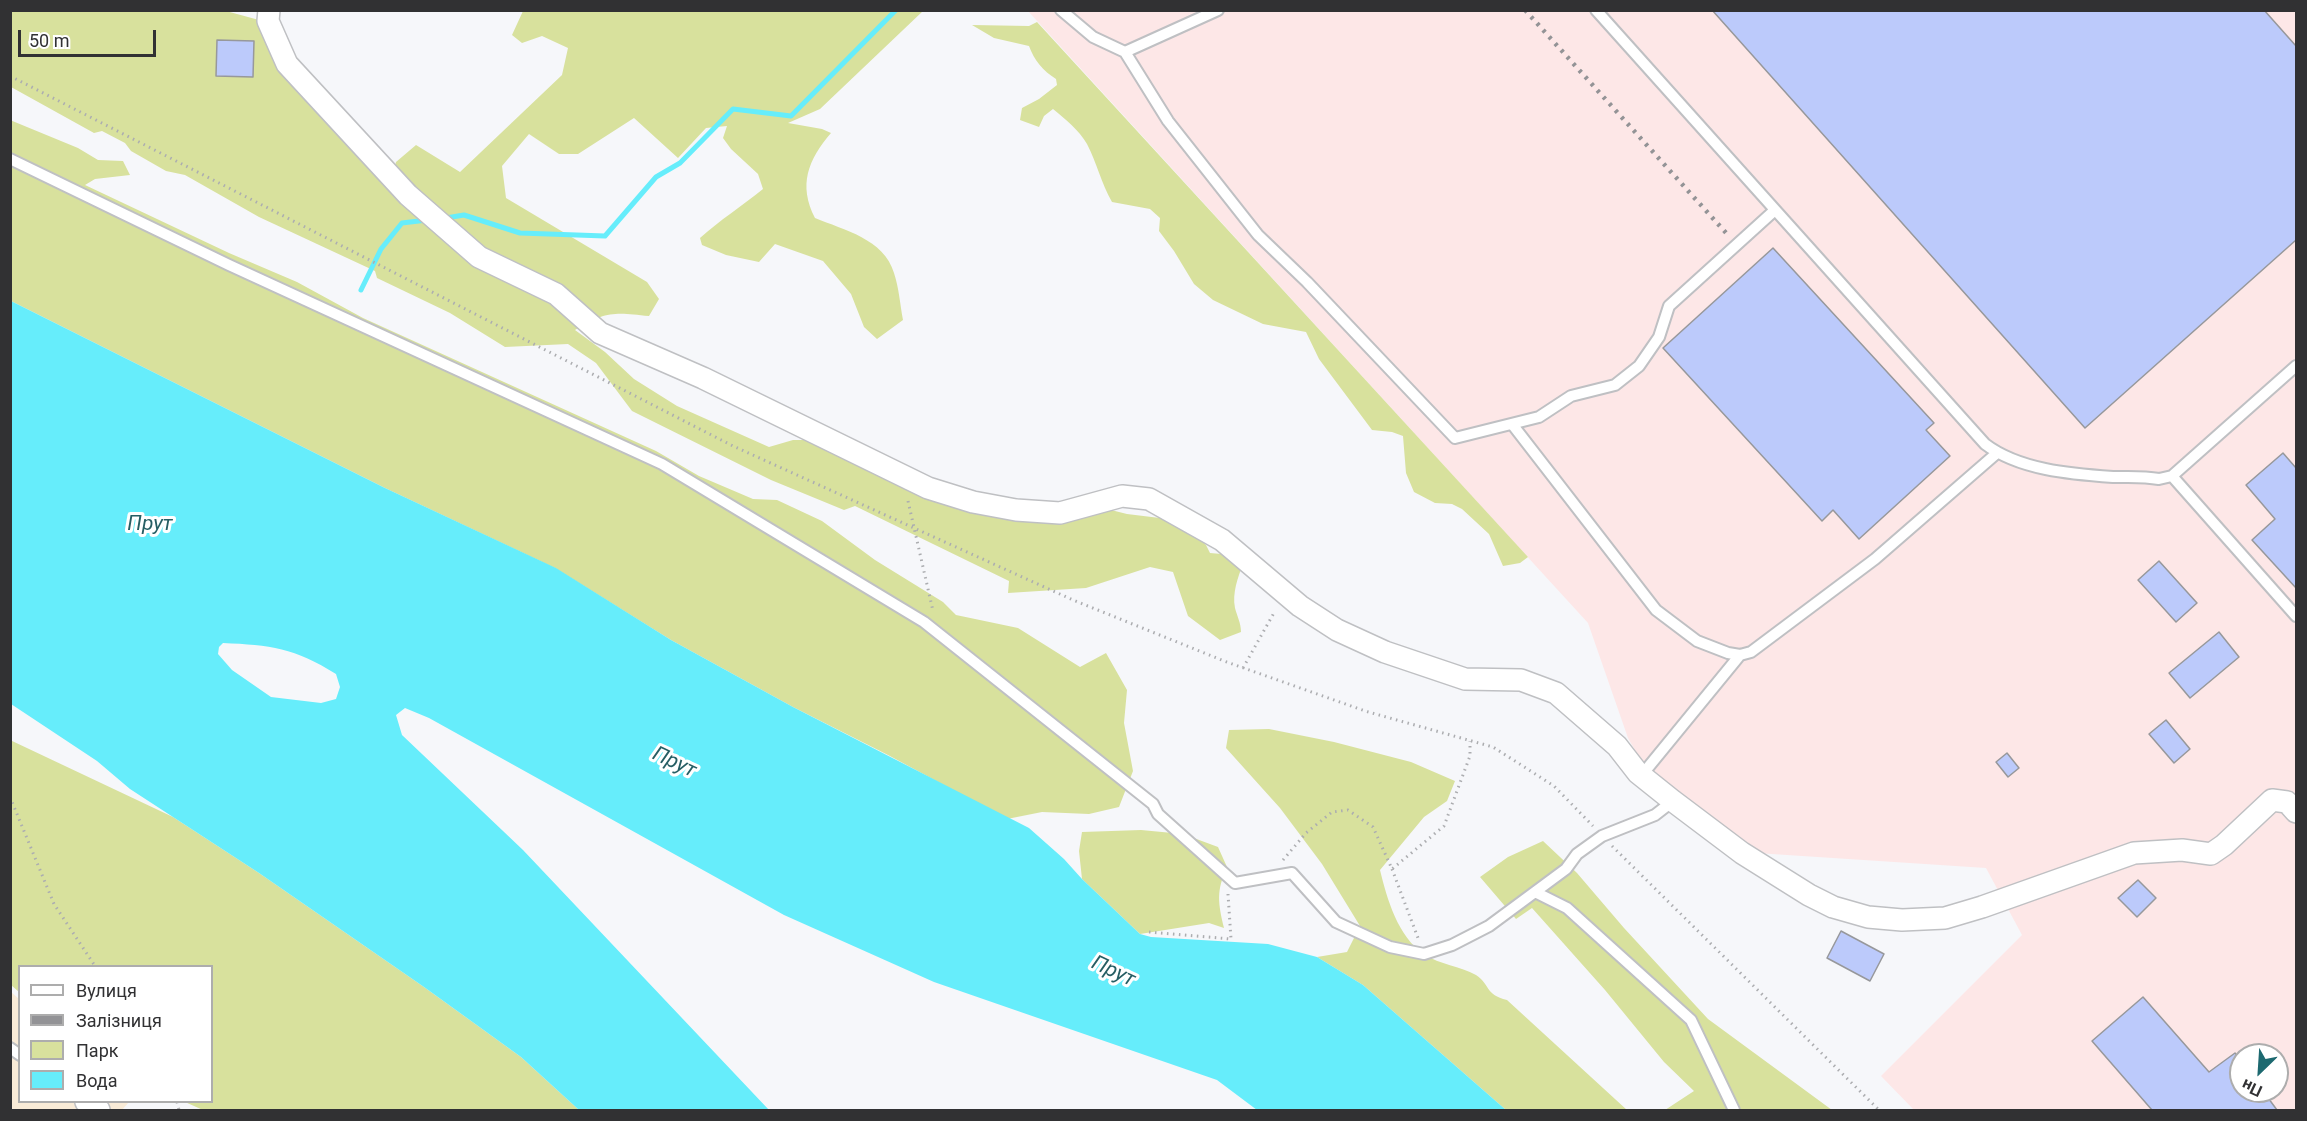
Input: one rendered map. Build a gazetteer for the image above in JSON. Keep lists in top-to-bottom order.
{
  "water": ["Прут"],
  "legend": [
    "Вулиця",
    "Залізниця",
    "Парк",
    "Вода"
  ],
  "scale_bar": "50 m",
  "north": "bottom left"
}
